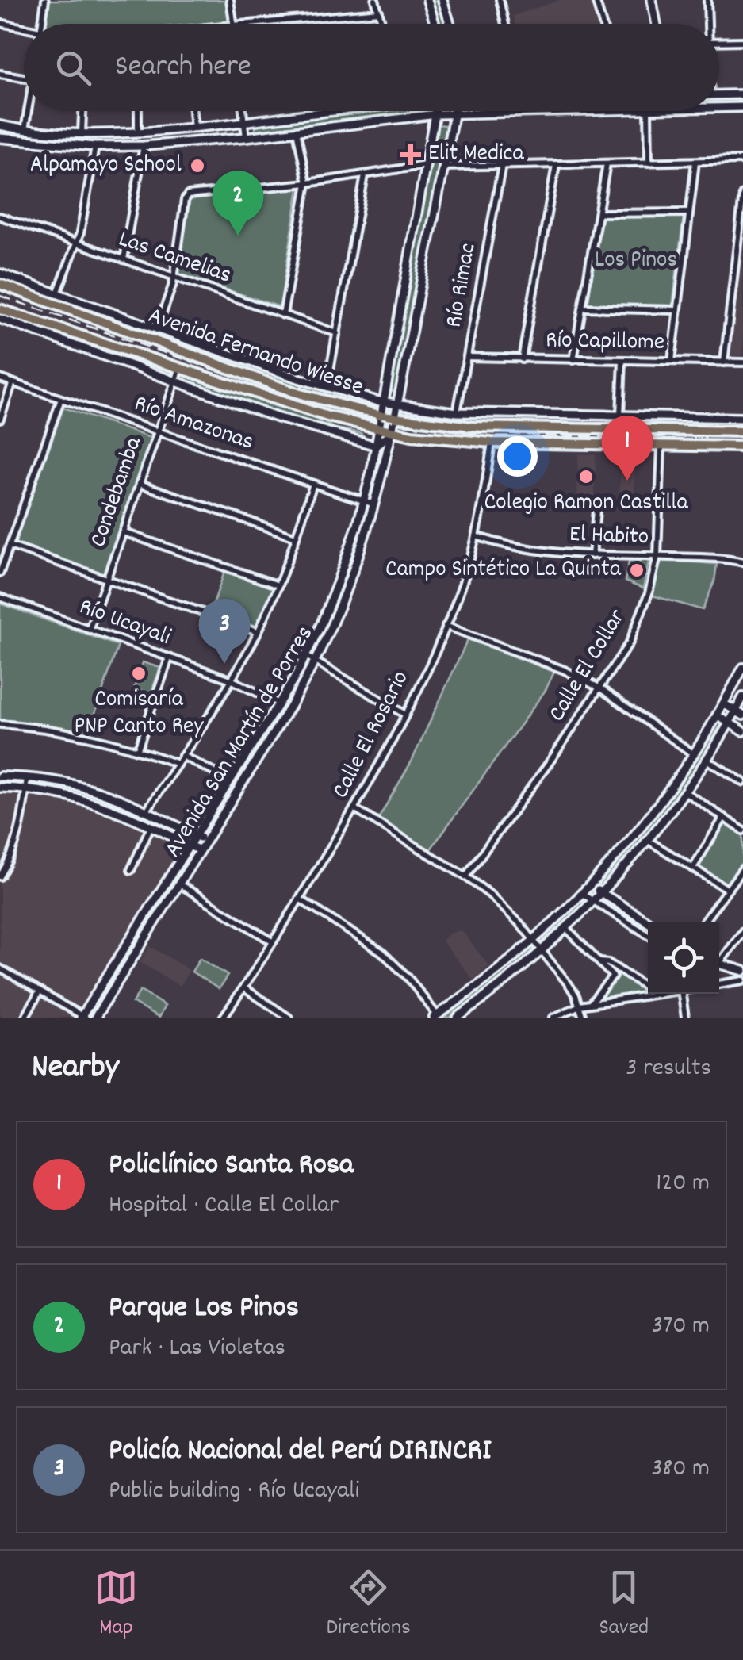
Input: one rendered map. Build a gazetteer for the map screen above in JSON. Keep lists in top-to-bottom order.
{
  "streets": {
    "main road": ["Avenida Fernando Wiesse", "Avenida San Martín de Porres"],
    "street": [
      "Las Camelias",
      "Río Rimac",
      "Río Capillome",
      "Río Amazonas",
      "Condebamba",
      "El Habito",
      "Río Ucayali",
      "Calle El Collar",
      "Calle El Rosario"
    ]
  },
  "crossings": [
    ["Río Rimac", "Río Capillome"],
    ["Río Rimac", "Avenida Fernando Wiesse"],
    ["Avenida Fernando Wiesse", "Condebamba"],
    ["Avenida Fernando Wiesse", "Calle El Collar"],
    ["Avenida Fernando Wiesse", "Calle El Rosario"],
    ["Avenida Fernando Wiesse", "Avenida San Martín de Porres"],
    ["Río Amazonas", "Condebamba"],
    ["Río Amazonas", "Avenida San Martín de Porres"],
    ["Condebamba", "Río Ucayali"],
    ["El Habito", "Calle El Collar"],
    ["El Habito", "Calle El Rosario"],
    ["Río Ucayali", "Avenida San Martín de Porres"]
  ],
  "parks": ["Los Pinos"],
  "places": {
    "health": ["Elit Medica"],
    "other": [
      "Alpamayo School",
      "Colegio Ramon Castilla",
      "Campo Sintético La Quinta",
      "Comisaría PNP Canto Rey"
    ]
  },
  "page": {
    "search": "Search here",
    "pins": ["2", "1", "3"],
    "heading": ["Nearby", "3 results"],
    "list": [
      {
        "mark": "1",
        "name": "Policlínico Santa Rosa",
        "note": "Hospital · Calle El Collar",
        "value": "120 m"
      },
      {
        "mark": "2",
        "name": "Parque Los Pinos",
        "note": "Park · Las Violetas",
        "value": "370 m"
      },
      {
        "mark": "3",
        "name": "Policía Nacional del Perú DIRINCRI",
        "note": "Public building · Río Ucayali",
        "value": "380 m"
      }
    ],
    "nav": ["Map", "Directions", "Saved"]
  }
}
